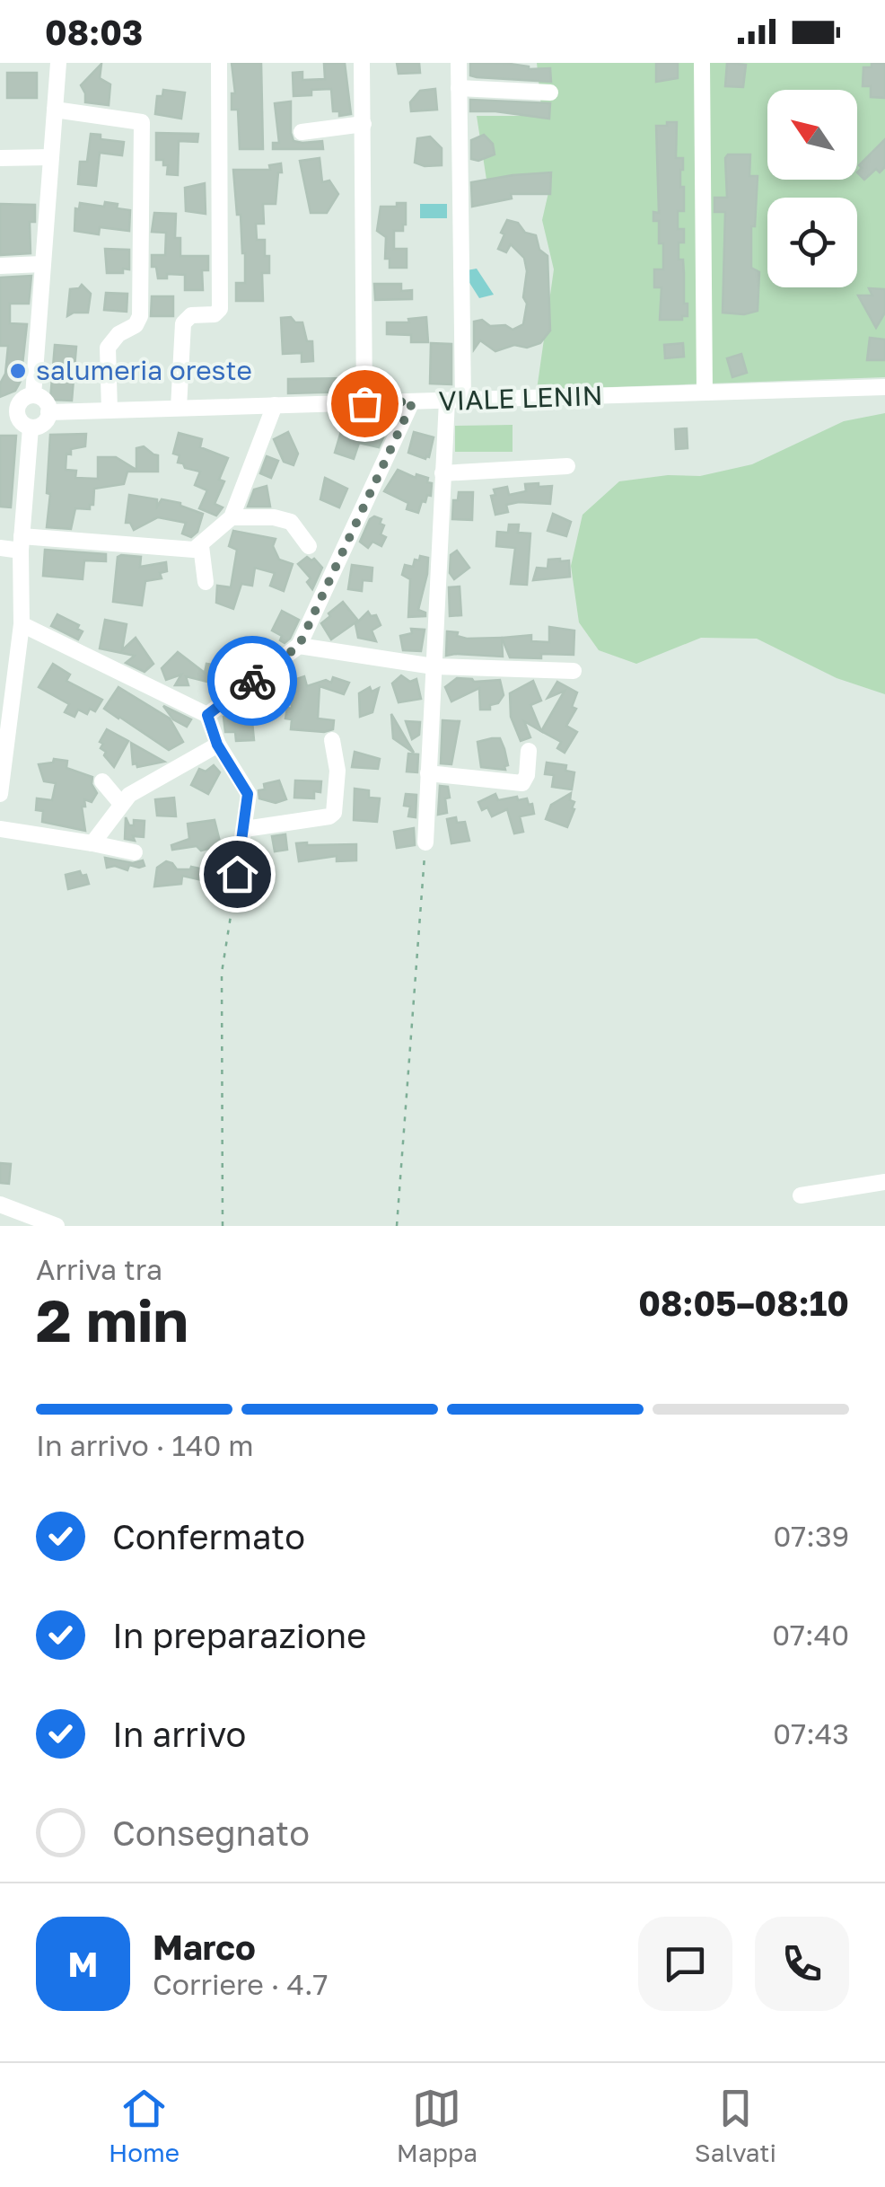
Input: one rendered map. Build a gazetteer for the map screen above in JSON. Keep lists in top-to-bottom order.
{
  "streets": {
    "street": ["VIALE LENIN"]
  },
  "places": ["salumeria oreste"],
  "north": "top left",
  "page": {
    "status": "08:03",
    "heading": ["2 min", "Arriva tra", "08:05–08:10"],
    "panel": ["Marco", "Corriere · 4.7"],
    "bar": "In arrivo · 140 m",
    "list": [
      ["Confermato", "07:39"],
      ["In preparazione", "07:40"],
      ["In arrivo", "07:43"],
      "Consegnato"
    ],
    "round": "M",
    "tabs": ["Home", "Mappa", "Salvati"]
  }
}
